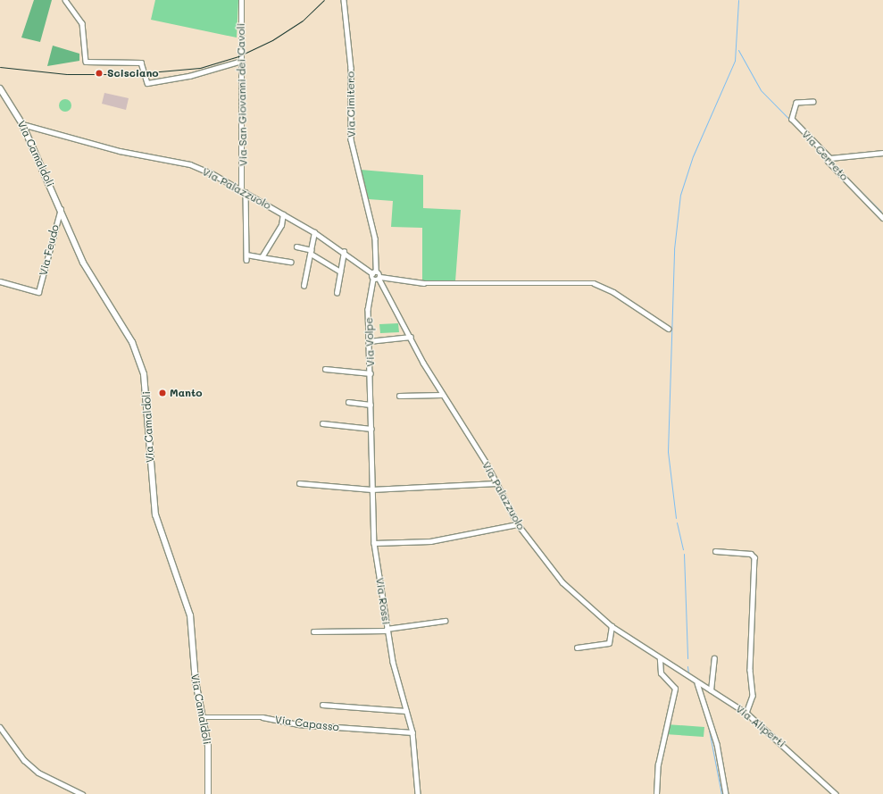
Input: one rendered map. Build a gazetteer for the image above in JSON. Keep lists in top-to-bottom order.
{
  "streets": {
    "street": [
      "Via San Giovanni dei Cavoli",
      "Via Cimitero",
      "Via Camaldoli",
      "Via Cerreto",
      "Via Palazzuolo",
      "Via Feudo",
      "Via Volpe",
      "Via Rossi",
      "Via Capasso",
      "Via Aliperti"
    ]
  },
  "crossings": [
    ["Via San Giovanni dei Cavoli", "Via Palazzuolo"],
    ["Via Cimitero", "Via Palazzuolo"],
    ["Via Cimitero", "Via Volpe"],
    ["Via Camaldoli", "Via Palazzuolo"],
    ["Via Camaldoli", "Via Feudo"],
    ["Via Camaldoli", "Via Capasso"],
    ["Via Palazzuolo", "Via Aliperti"],
    ["Via Volpe", "Via Rossi"],
    ["Via Rossi", "Via Capasso"]
  ],
  "places": ["Scisciano", "Manto"]
}
